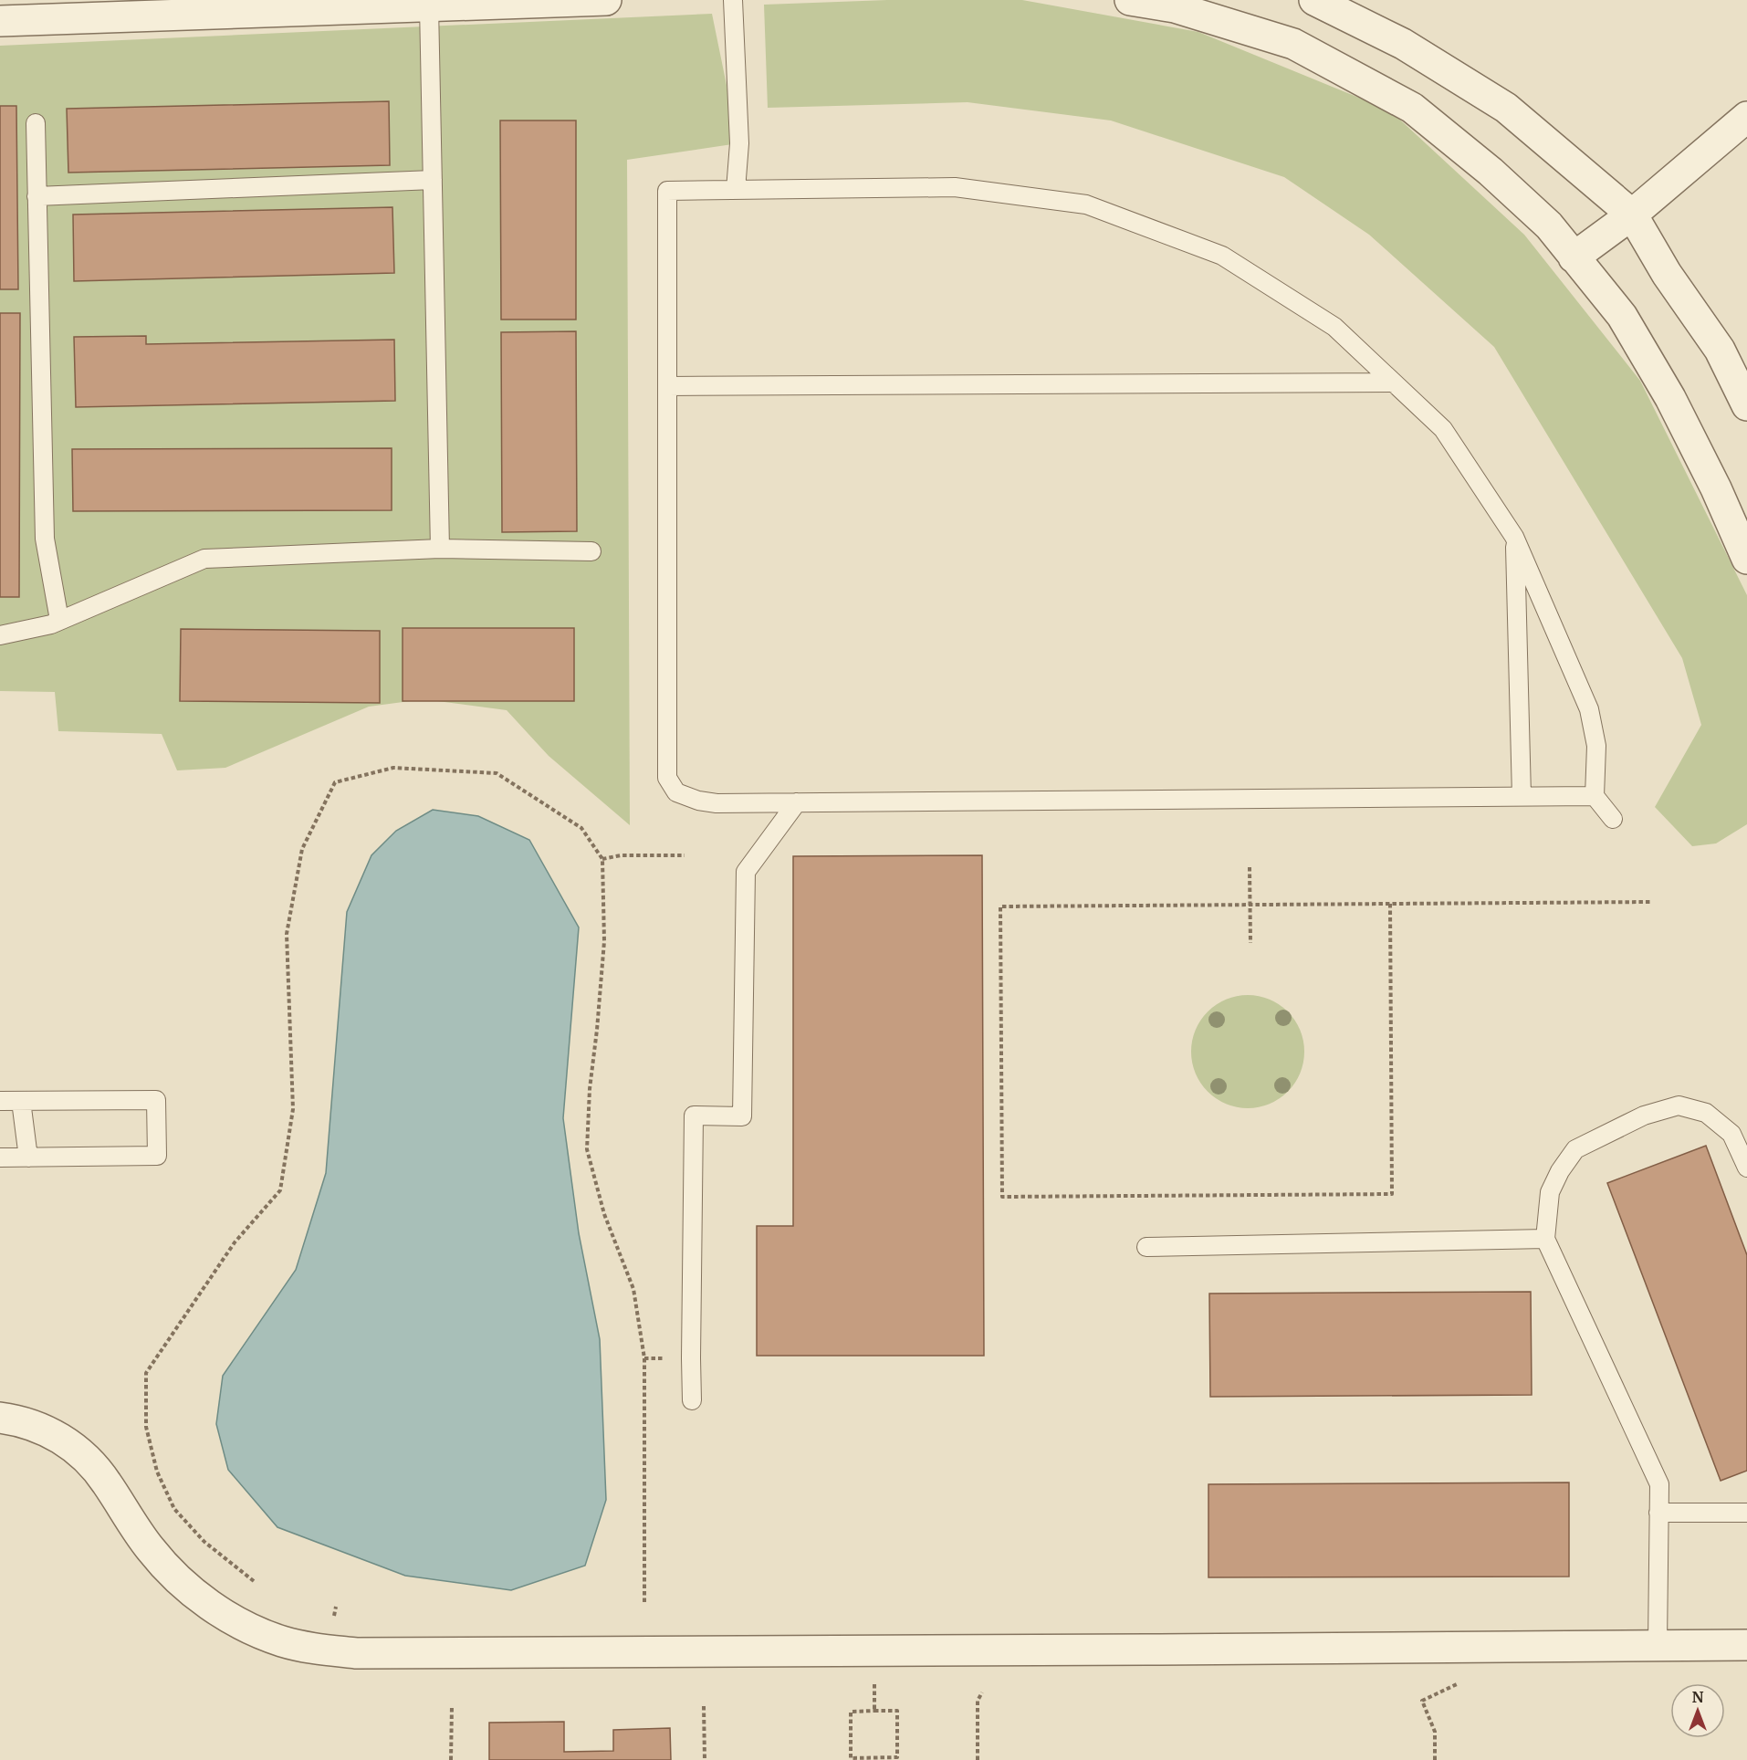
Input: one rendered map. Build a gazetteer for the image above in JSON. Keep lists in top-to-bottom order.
{
  "north": "top"
}
